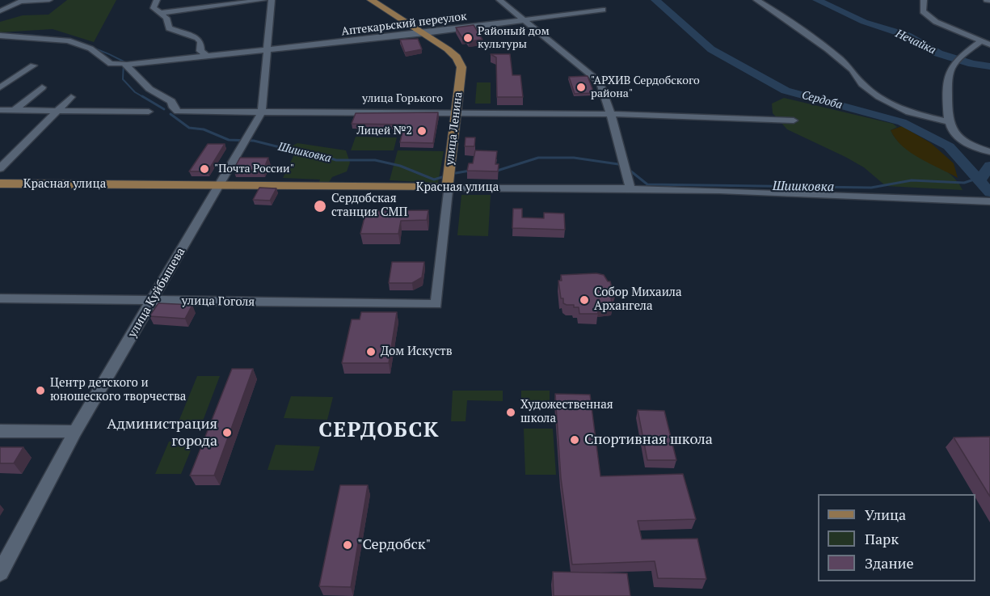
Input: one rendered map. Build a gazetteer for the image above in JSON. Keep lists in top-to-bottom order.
{
  "streets": {
    "main road": ["улица Ленина", "Красная улица"],
    "street": [
      "Аптекарьский переулок",
      "улица Горького",
      "улица Куйбышева",
      "улица Гоголя"
    ]
  },
  "crossings": [
    ["Аптекарьский переулок", "улица Горького"],
    ["Аптекарьский переулок", "улица Ленина"],
    ["Аптекарьский переулок", "улица Куйбышева"],
    ["улица Горького", "улица Ленина"],
    ["улица Горького", "улица Куйбышева"],
    ["улица Ленина", "Красная улица"],
    ["улица Ленина", "улица Гоголя"],
    ["Красная улица", "улица Куйбышева"],
    ["улица Куйбышева", "улица Гоголя"]
  ],
  "districts": ["СЕРДОБСК"],
  "water": ["Нечайка", "Сердоба", "Шишковка"],
  "places": [
    "Районый дом культуры",
    "\"АРХИВ Сердобского района\"",
    "Лицей №2",
    "\"Почта России\"",
    "Сердобская станция СМП",
    "Собор Михаила Архангела",
    "Дом Искуств",
    "Центр детского и юношеского творчества",
    "Художественная школа",
    "Администрация города",
    "Спортивная школа",
    "\"Сердобск\""
  ],
  "legend": ["Улица", "Парк", "Здание"]
}
